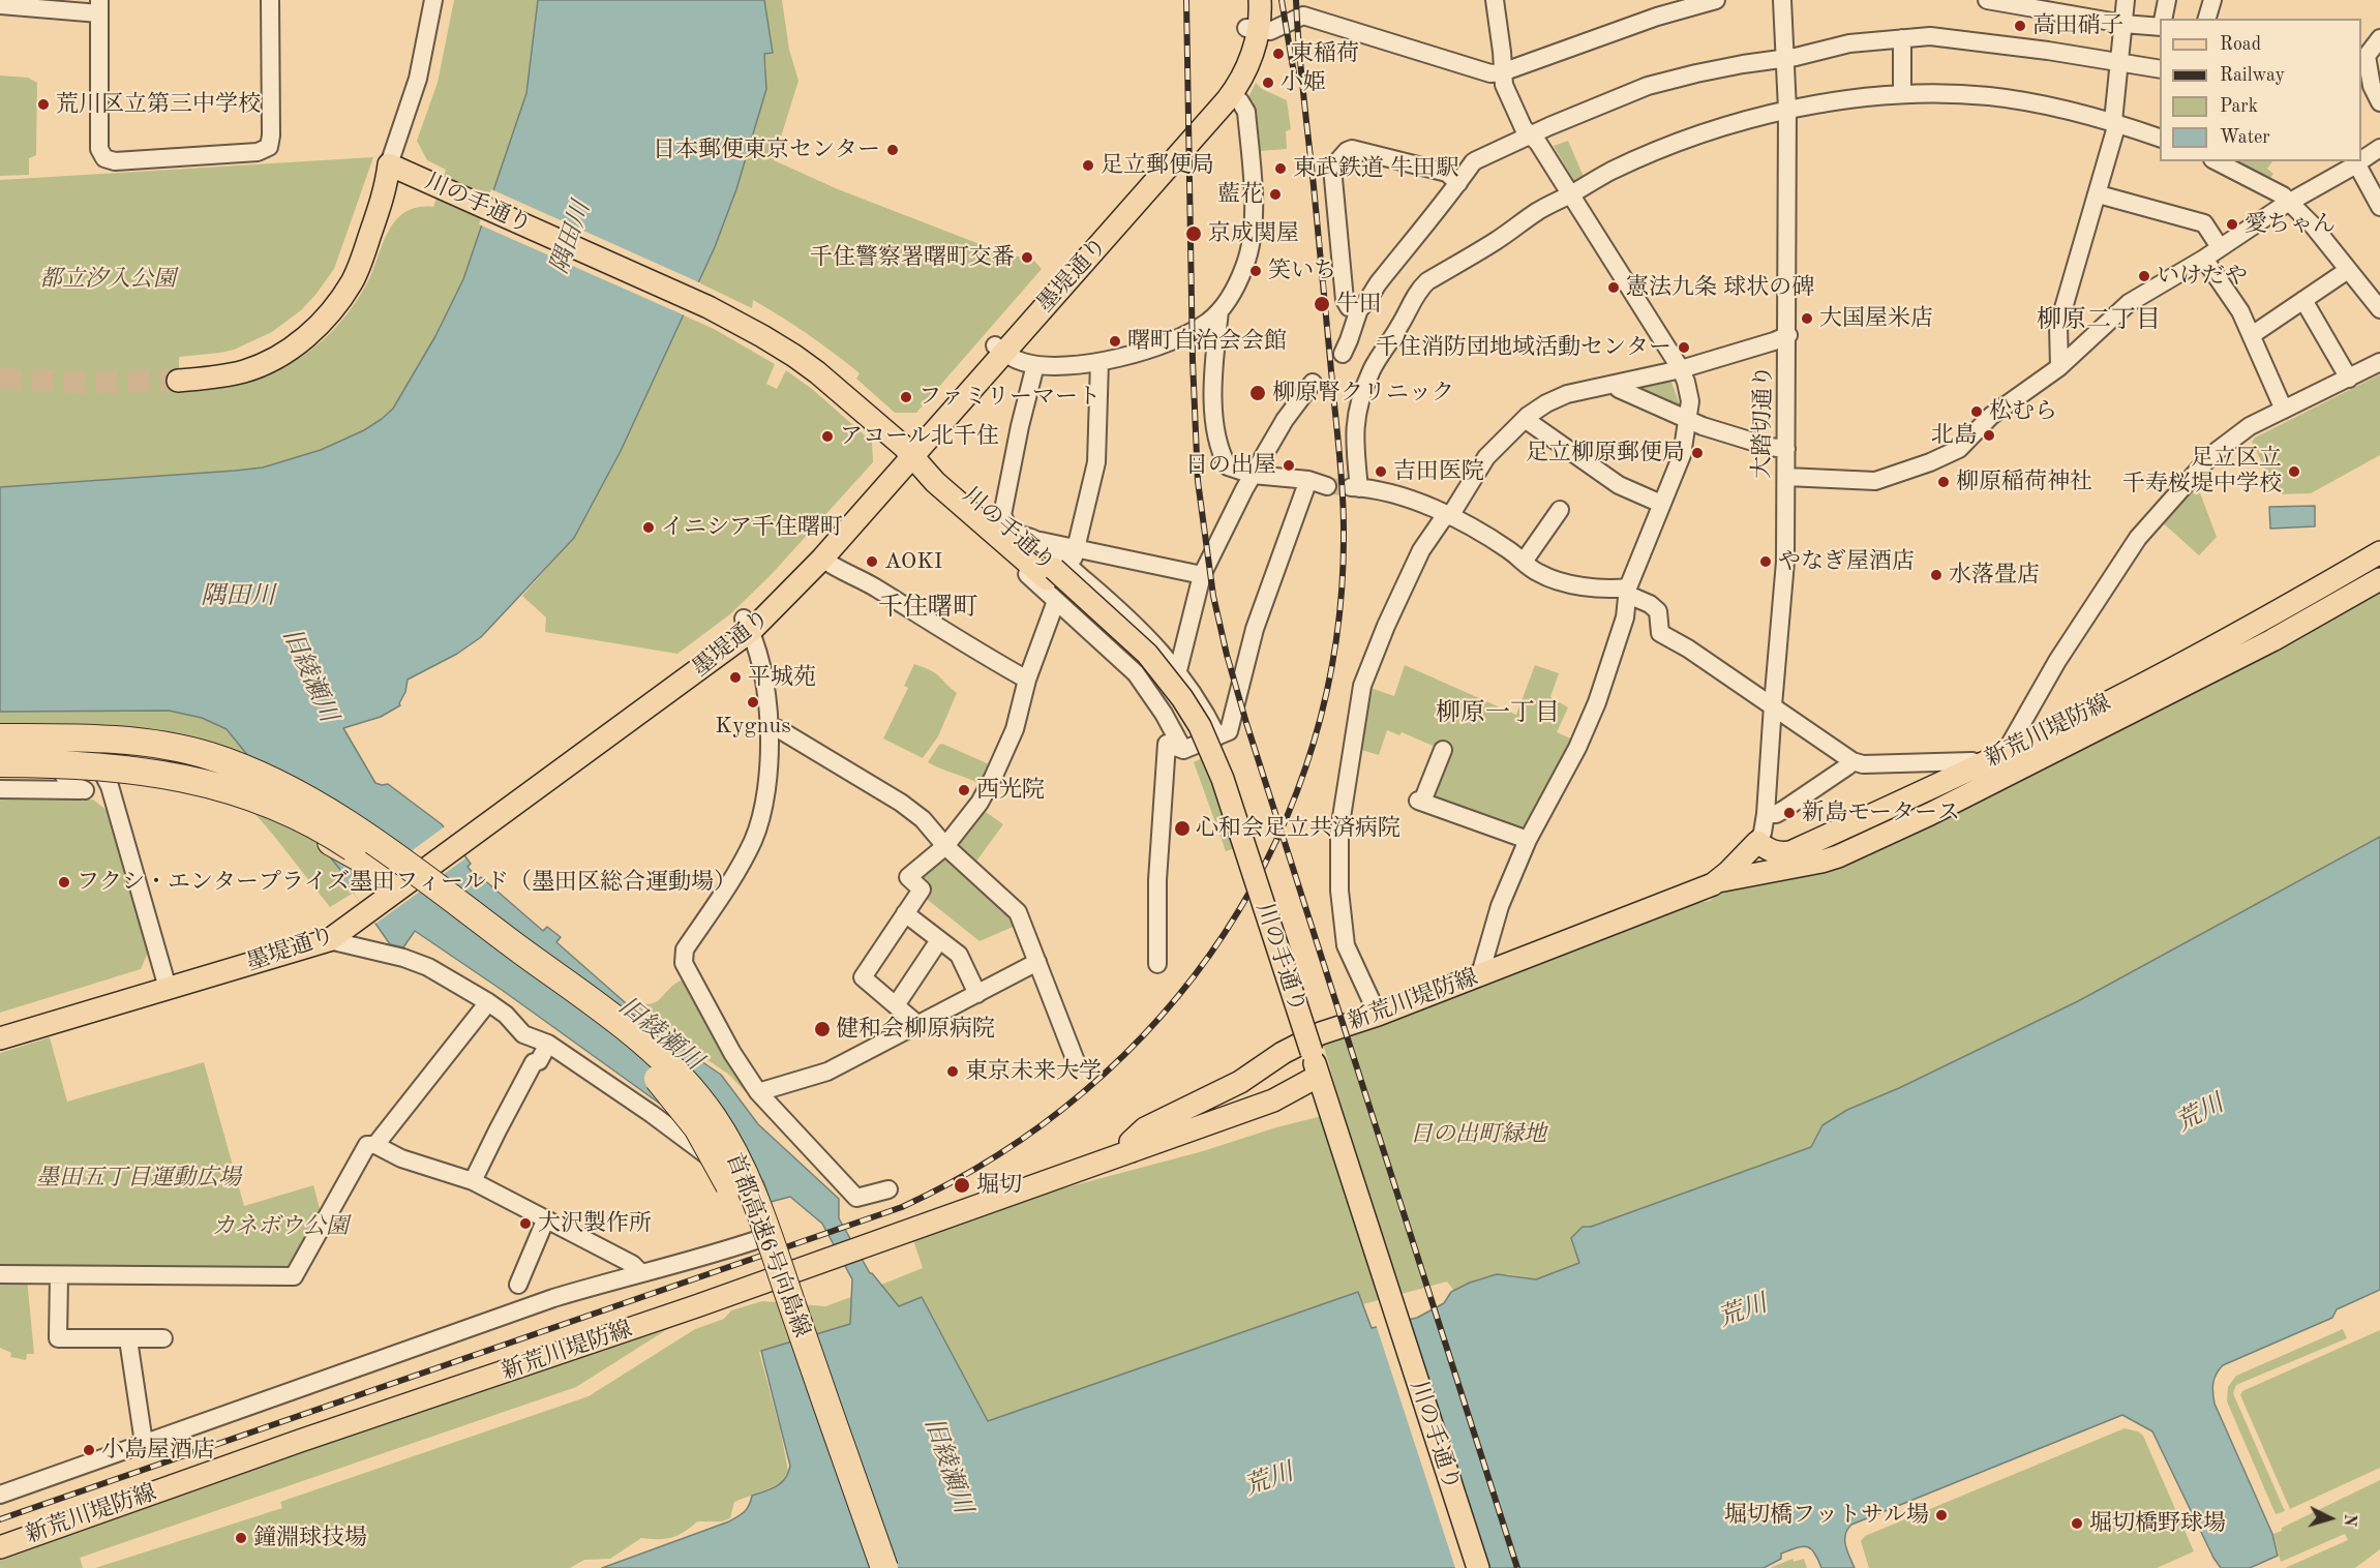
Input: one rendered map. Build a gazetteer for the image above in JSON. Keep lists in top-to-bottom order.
{
  "streets": {
    "highway": ["首都高速6号向島線"],
    "main road": ["川の手通り", "墨堤通り", "新荒川堤防線"],
    "street": ["大踏切通り"]
  },
  "crossings": [
    ["川の手通り", "墨堤通り"],
    ["川の手通り", "新荒川堤防線"],
    ["大踏切通り", "新荒川堤防線"]
  ],
  "districts": ["柳原二丁目", "千住曙町", "柳原一丁目"],
  "water": ["隅田川", "旧綾瀬川", "荒川"],
  "parks": [
    "都立汐入公園",
    "日の出町緑地",
    "墨田五丁目運動広場",
    "カネボウ公園"
  ],
  "places": [
    "高田硝子",
    "東稲荷",
    "小姫",
    "荒川区立第三中学校",
    "日本郵便東京センター",
    "足立郵便局",
    "東武鉄道 牛田駅",
    "藍花",
    "愛ちゃん",
    "京成関屋",
    "千住警察署曙町交番",
    "笑いち",
    "いけだや",
    "憲法九条 球状の碑",
    "牛田",
    "大国屋米店",
    "曙町自治会会館",
    "千住消防団地域活動センター",
    "柳原腎クリニック",
    "ファミリーマート",
    "松むら",
    "北島",
    "アコール北千住",
    "足立柳原郵便局",
    "日の出屋",
    "吉田医院",
    "足立区立 千寿桜堤中学校",
    "柳原稲荷神社",
    "イニシア千住曙町",
    "AOKI",
    "やなぎ屋酒店",
    "水落畳店",
    "平城苑",
    "Kygnus",
    "西光院",
    "新島モータース",
    "心和会足立共済病院",
    "フクシ・エンタープライズ墨田フィールド（墨田区総合運動場）",
    "健和会柳原病院",
    "東京未来大学",
    "堀切",
    "大沢製作所",
    "小島屋酒店",
    "堀切橋フットサル場",
    "堀切橋野球場",
    "鐘淵球技場"
  ],
  "legend": [
    "Road",
    "Railway",
    "Park",
    "Water"
  ],
  "north": "right"
}
